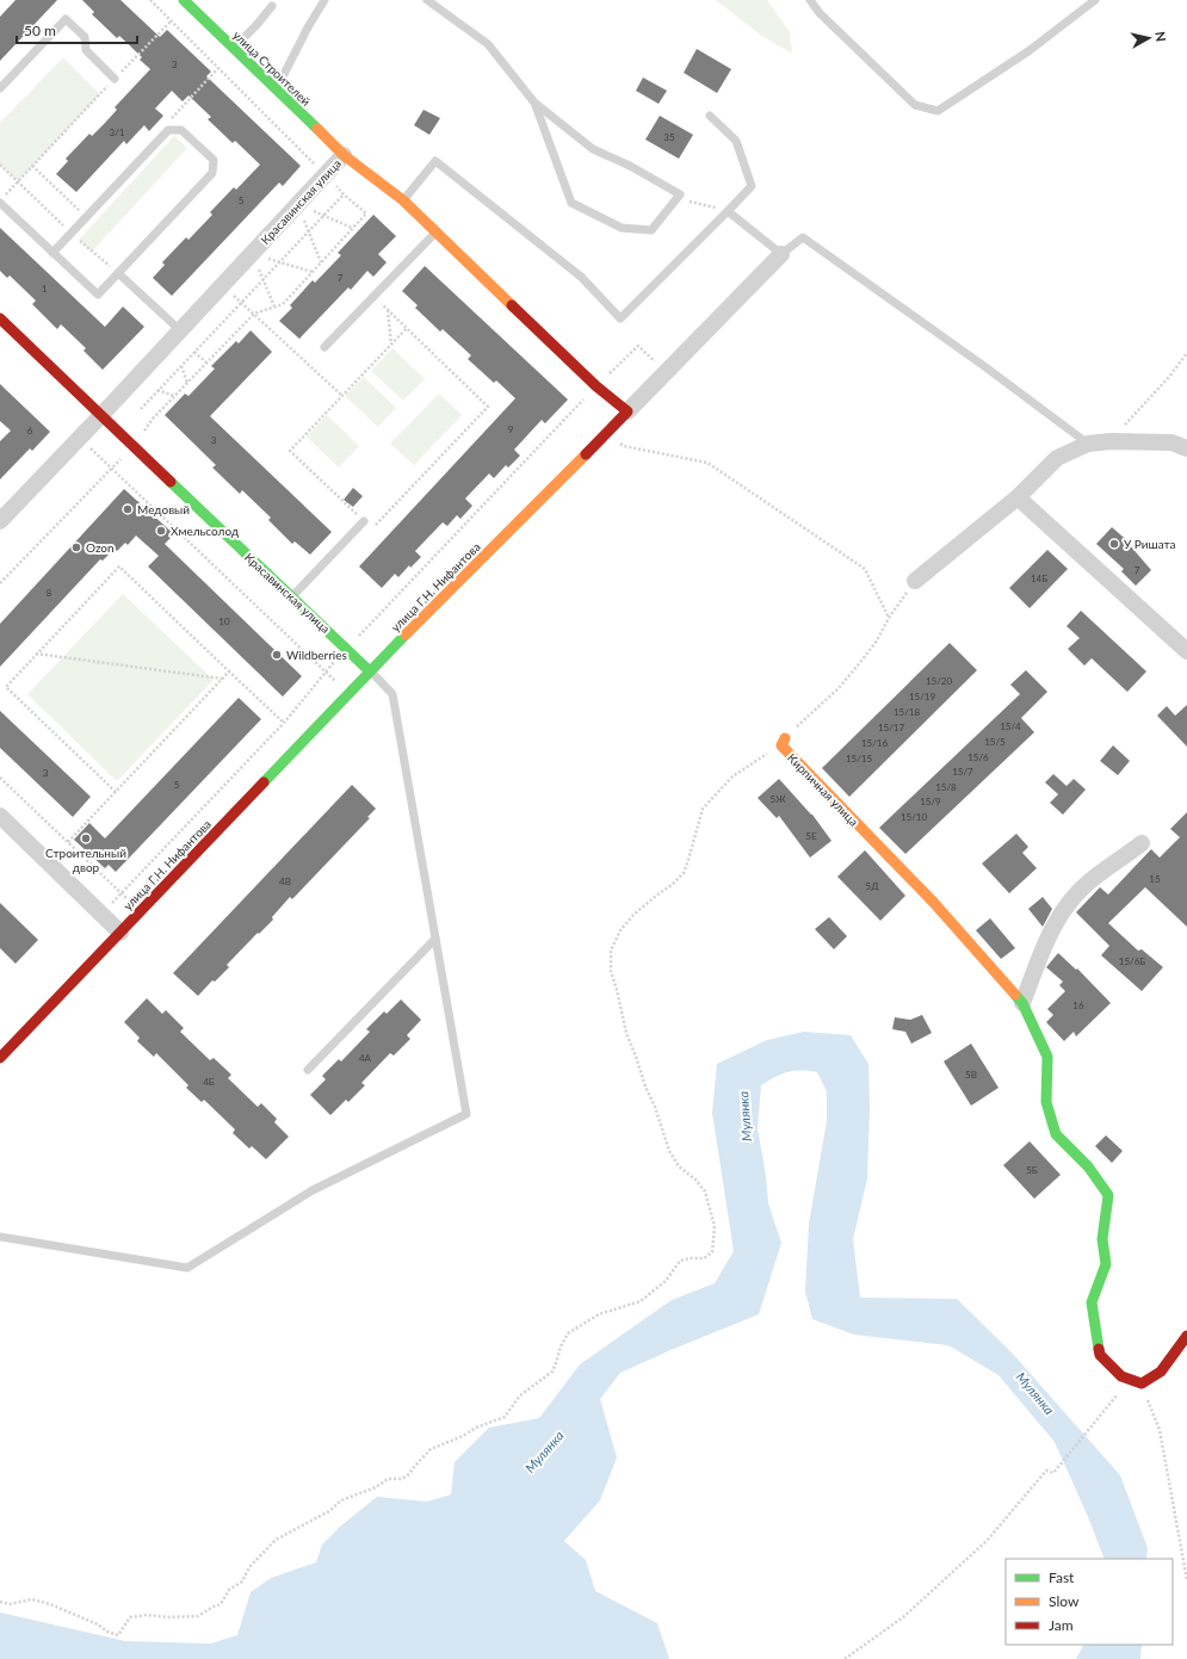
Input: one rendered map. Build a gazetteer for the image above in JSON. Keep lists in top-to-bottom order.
{
  "streets": {
    "street": [
      "улица Строителей",
      "Красавинская улица",
      "улица Г.Н. Нифантова",
      "Кирпичная улица"
    ]
  },
  "crossings": [
    ["улица Строителей", "Красавинская улица"],
    ["Красавинская улица", "улица Г.Н. Нифантова"]
  ],
  "water": ["Мулянка"],
  "places": [
    "Медовый",
    "Хмельсолод",
    "У Ришата",
    "Ozon",
    "Wildberries",
    "Строительный двор"
  ],
  "house_numbers": [
    "3",
    "3/1",
    "35",
    "5",
    "7",
    "1",
    "9",
    "6",
    "3",
    "7",
    "14Б",
    "8",
    "10",
    "15/20",
    "15/19",
    "15/18",
    "15/4",
    "15/17",
    "15/5",
    "15/16",
    "15/6",
    "15/15",
    "15/7",
    "3",
    "5",
    "15/8",
    "5Ж",
    "15/9",
    "15/10",
    "5Е",
    "15",
    "4В",
    "5Д",
    "15/6Б",
    "16",
    "4А",
    "5В",
    "4Б",
    "5Б"
  ],
  "legend": ["Fast", "Slow", "Jam"],
  "scale_bar": "50 m",
  "north": "right"
}
